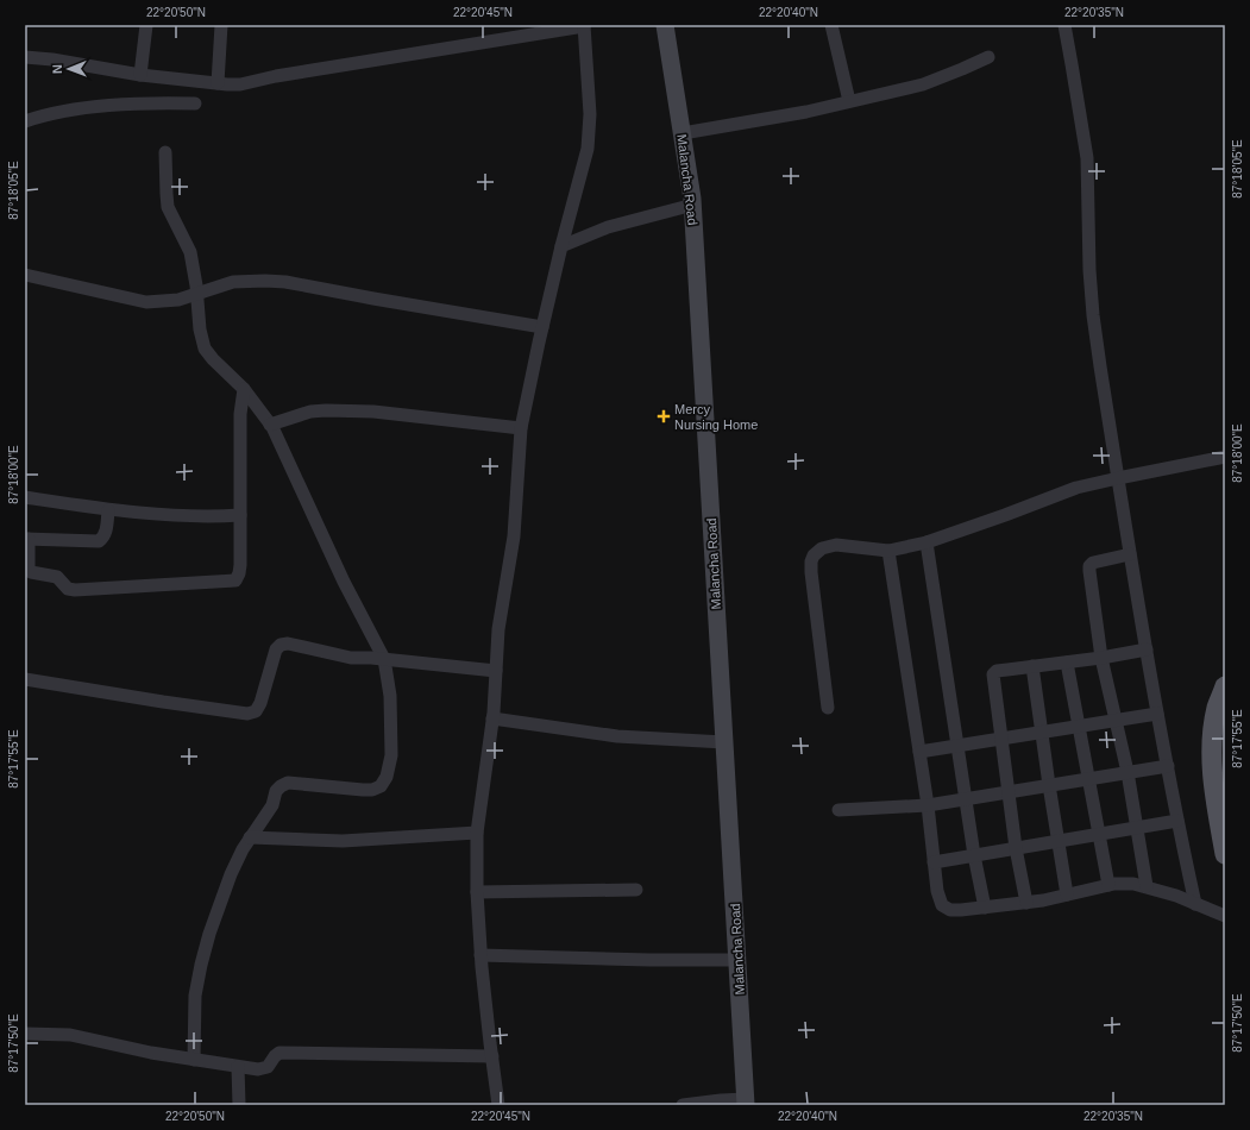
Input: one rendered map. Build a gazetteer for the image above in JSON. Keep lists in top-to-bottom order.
{
  "streets": {
    "street": ["Malancha Road"]
  },
  "places": {
    "health": ["Mercy Nursing Home"]
  },
  "north": "left",
  "coordinates": [
    "22°20'50\"N",
    "22°20'45\"N",
    "22°20'40\"N",
    "22°20'35\"N",
    "87°18'05\"E",
    "87°18'00\"E",
    "87°17'55\"E",
    "87°17'50\"E"
  ]
}
